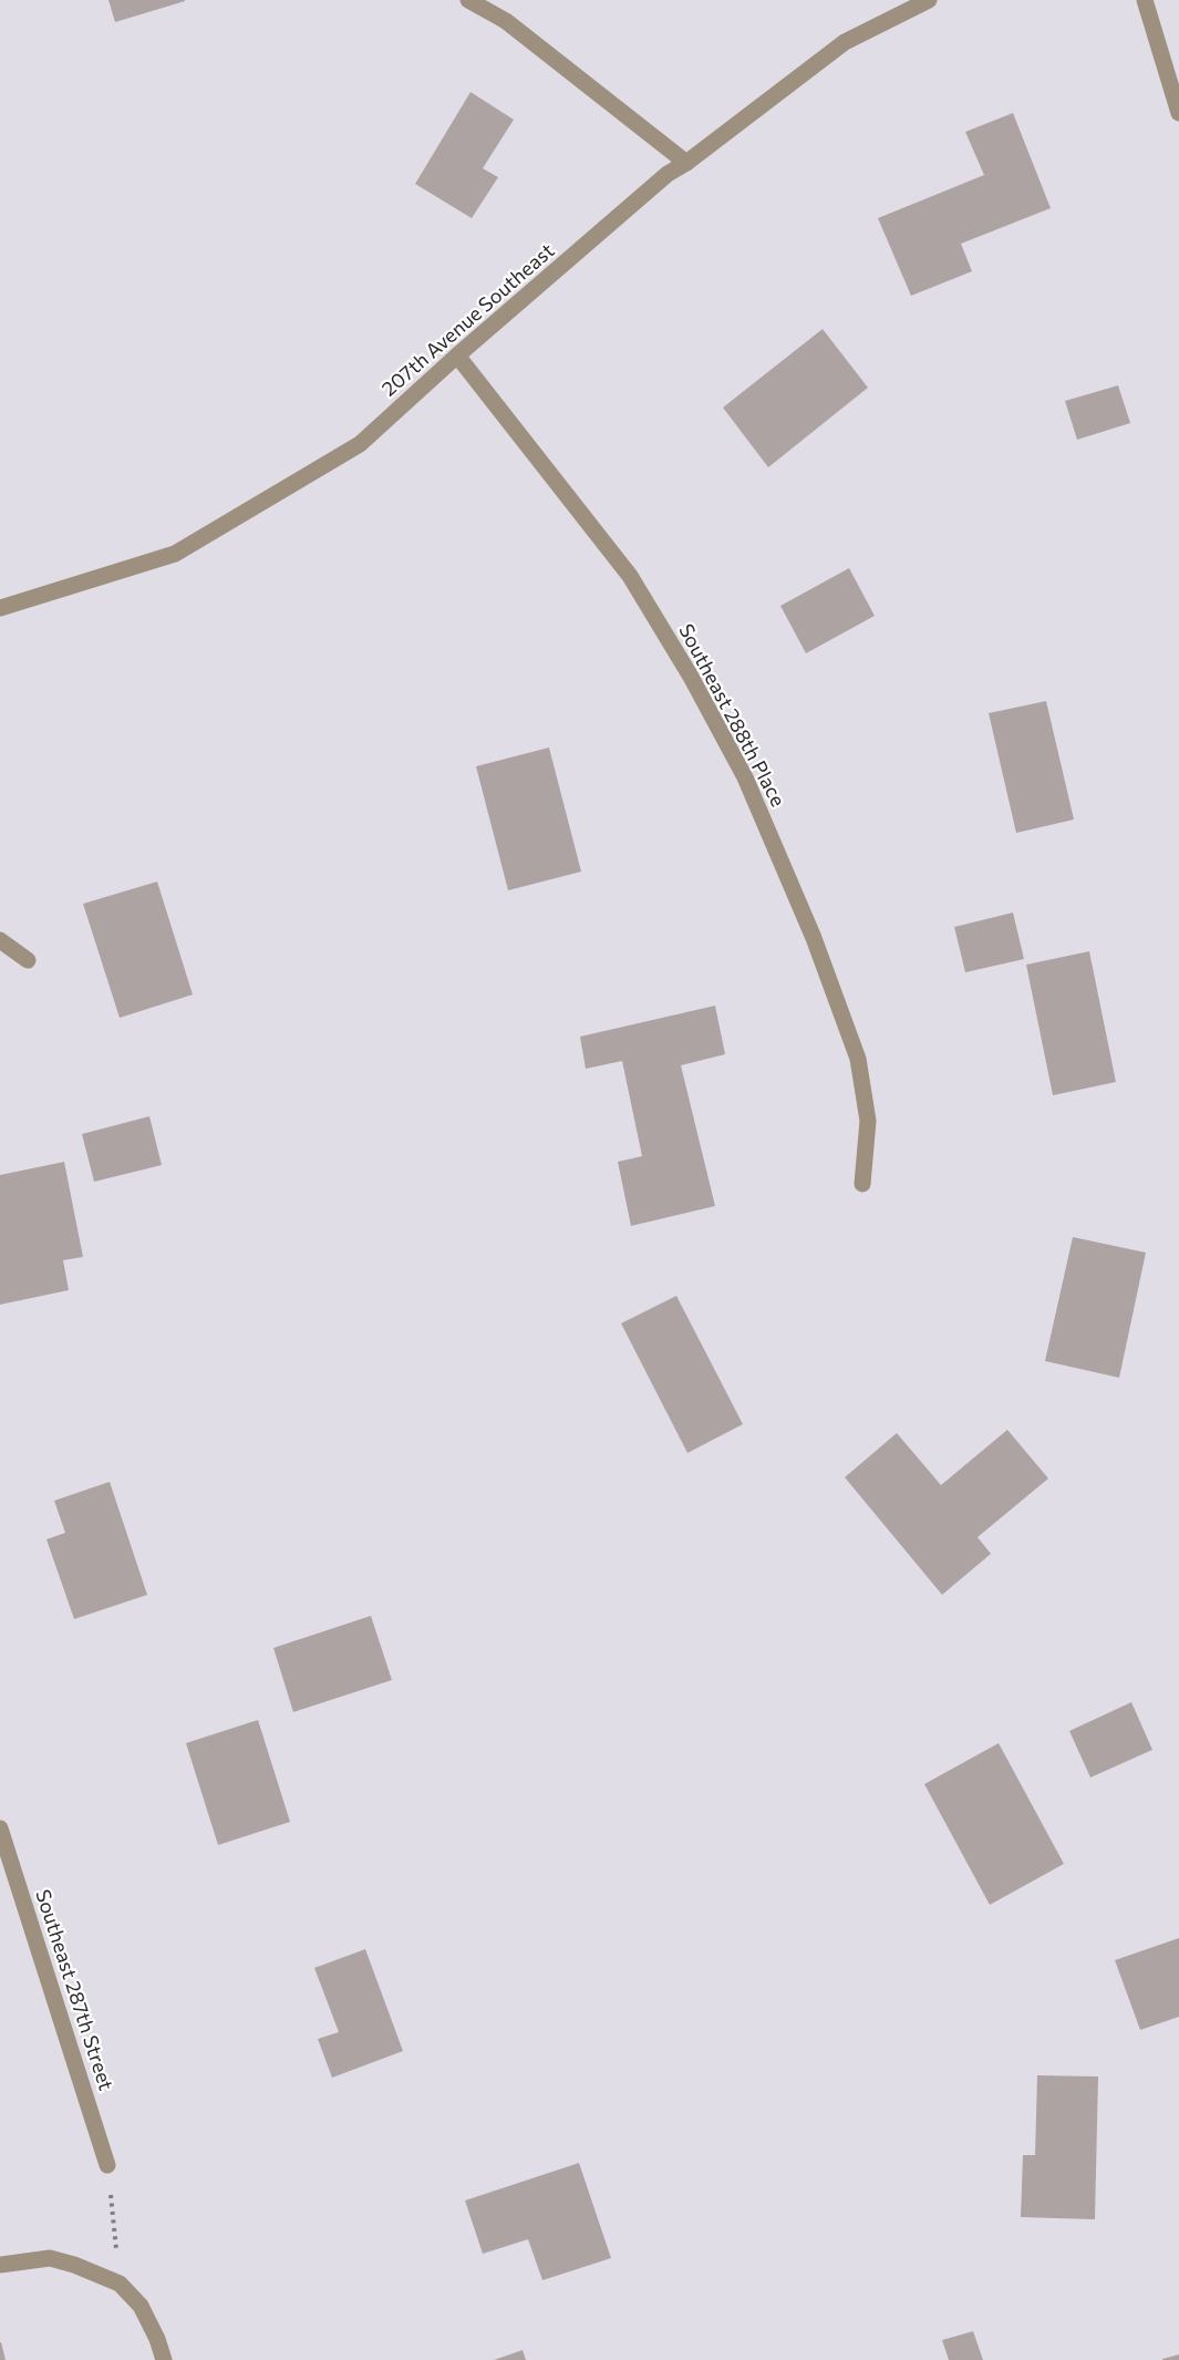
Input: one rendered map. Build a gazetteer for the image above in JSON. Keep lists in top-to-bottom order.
{
  "streets": {
    "street": ["207th Avenue Southeast", "Southeast 288th Place", "Southeast 287th Street"]
  },
  "crossings": [
    ["207th Avenue Southeast", "Southeast 288th Place"]
  ]
}
